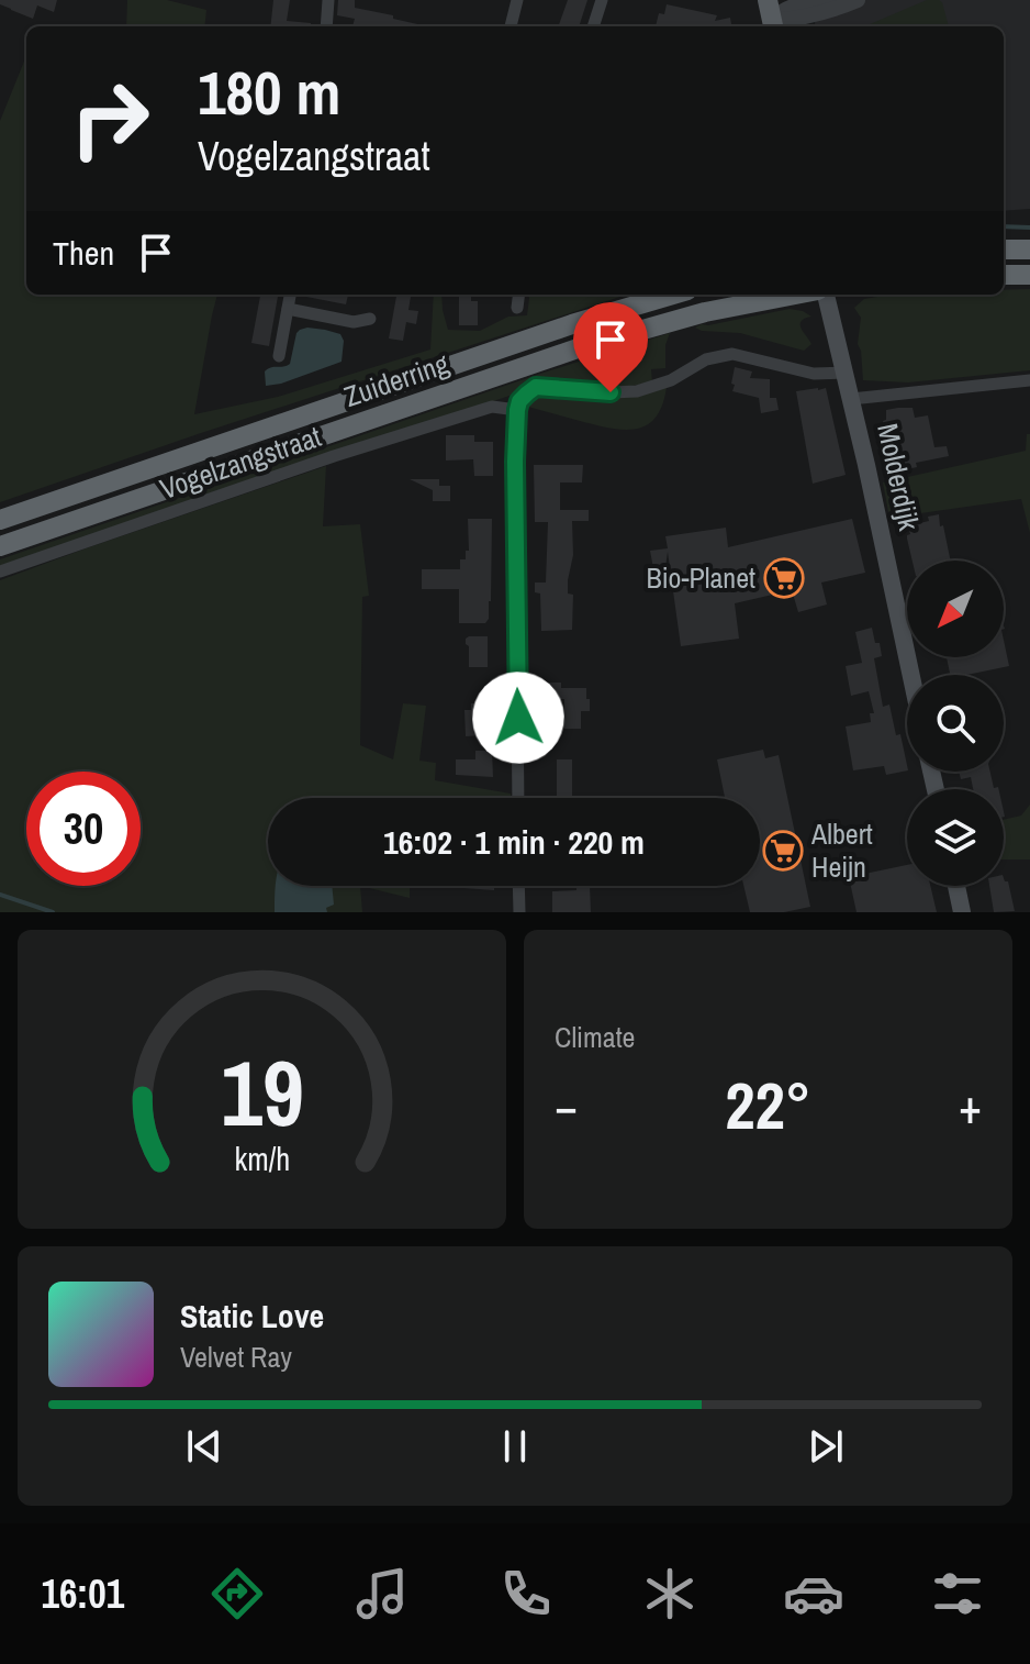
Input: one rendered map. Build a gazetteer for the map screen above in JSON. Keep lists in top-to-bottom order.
{
  "streets": {
    "highway": ["Zuiderring"],
    "main road": ["Molderdijk"],
    "street": ["Vogelzangstraat"]
  },
  "places": {
    "supermarket": ["Bio-Planet", "Albert Heijn"]
  },
  "north": "bottom left",
  "page": {
    "turn": ["180 m", "Vogelzangstraat"],
    "then": "Then",
    "limit": "30",
    "trip": "16:02 · 1 min · 220 m",
    "tile": "Climate",
    "heat": ["−", "22°", "+"],
    "song": ["Static Love", "Velvet Ray"],
    "tabs": "16:01",
    "gauge": ["19", "km/h"]
  }
}
